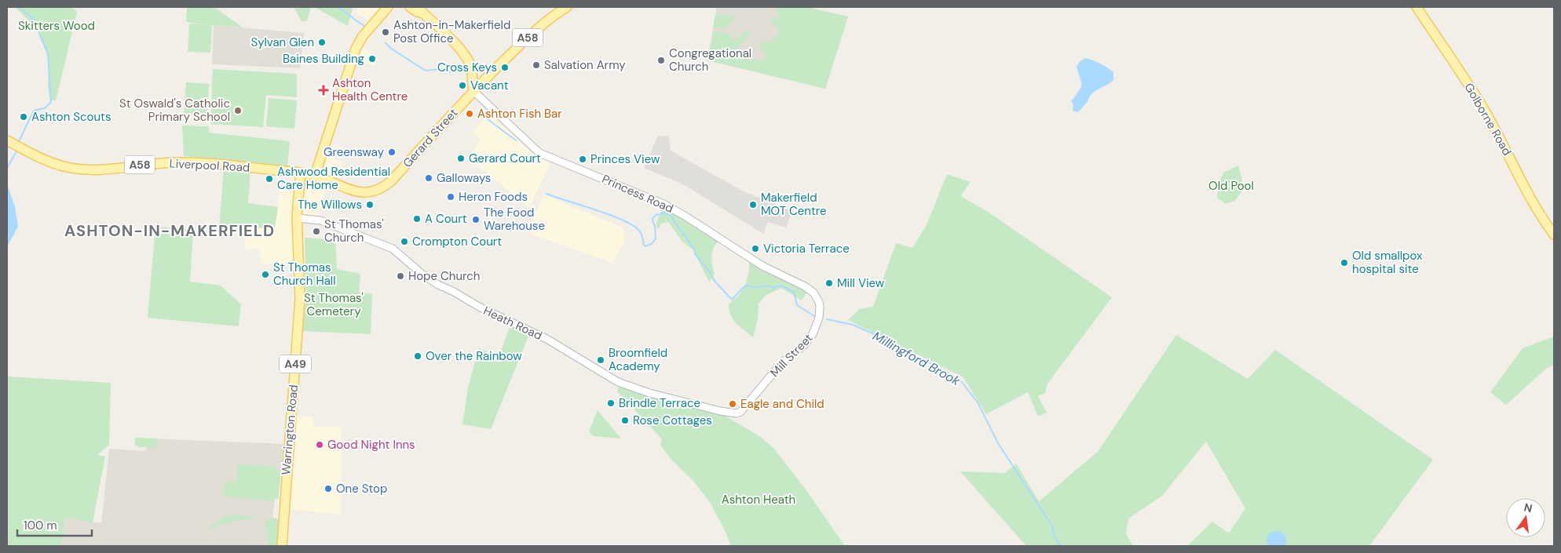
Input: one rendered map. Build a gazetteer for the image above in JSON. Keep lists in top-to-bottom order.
{
  "streets": {
    "main road": [
      "A58",
      "Golborne Road",
      "Gerard Street",
      "Liverpool Road",
      "A49",
      "Warrington Road"
    ],
    "street": ["Princess Road", "Heath Road", "Mill Street"]
  },
  "crossings": [
    ["A58", "Gerard Street"],
    ["Gerard Street", "Liverpool Road"],
    ["Gerard Street", "Princess Road"],
    ["Gerard Street", "Warrington Road"],
    ["Liverpool Road", "Warrington Road"],
    ["Princess Road", "Mill Street"],
    ["Heath Road", "Mill Street"],
    ["Heath Road", "Warrington Road"]
  ],
  "districts": ["ASHTON-IN-MAKERFIELD"],
  "water": ["Millingford Brook"],
  "parks": [
    "Skitters Wood",
    "Old Pool",
    "St Thomas' Cemetery",
    "Ashton Heath"
  ],
  "places": {
    "other": [
      "Ashton-in-Makerfield Post Office",
      "Sylvan Glen",
      "Baines Building",
      "Congregational Church",
      "Salvation Army",
      "Cross Keys",
      "Vacant",
      "St Oswald's Catholic Primary School",
      "Ashton Fish Bar",
      "Ashton Scouts",
      "Greensway",
      "Gerard Court",
      "Princes View",
      "Galloways",
      "Ashwood Residential Care Home",
      "Heron Foods",
      "The Willows",
      "Makerfield MOT Centre",
      "A Court",
      "The Food Warehouse",
      "St Thomas' Church",
      "Crompton Court",
      "Victoria Terrace",
      "Old smallpox hospital site",
      "St Thomas Church Hall",
      "Hope Church",
      "Mill View",
      "Over the Rainbow",
      "Broomfield Academy",
      "Brindle Terrace",
      "Eagle and Child",
      "Rose Cottages",
      "Good Night Inns",
      "One Stop"
    ],
    "health": ["Ashton Health Centre"]
  },
  "scale_bar": "100 m",
  "north": "top"
}
